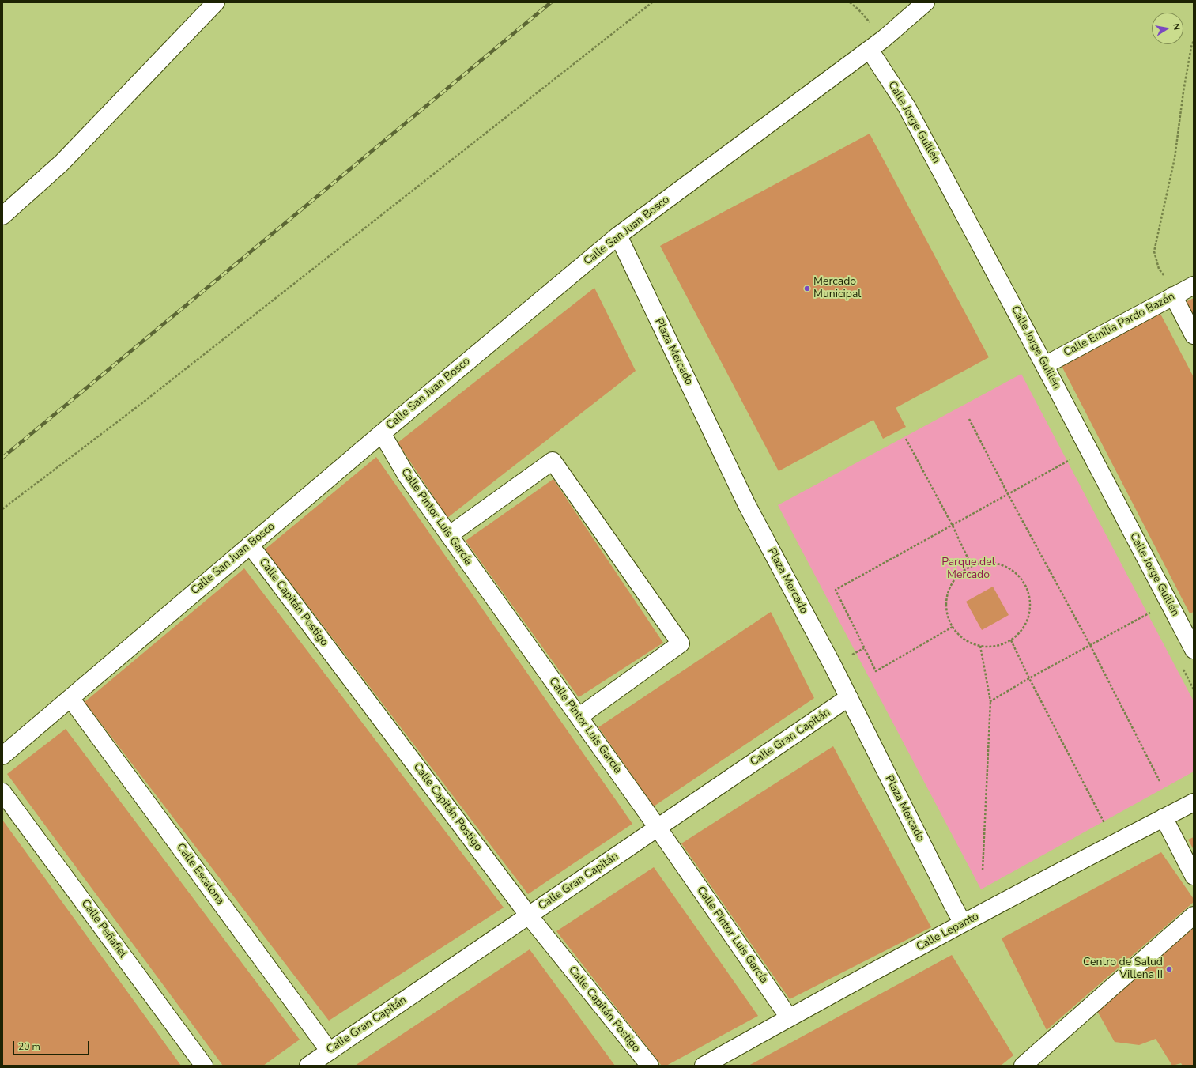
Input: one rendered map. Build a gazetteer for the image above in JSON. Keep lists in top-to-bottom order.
{
  "streets": {
    "street": [
      "Calle Jorge Guillén",
      "Calle San Juan Bosco",
      "Calle Emilia Pardo Bazán",
      "Plaza Mercado",
      "Calle Pintor Luis García",
      "Calle Capitán Postigo",
      "Calle Gran Capitán",
      "Calle Escalona",
      "Calle Peñafiel",
      "Calle Lepanto"
    ]
  },
  "crossings": [
    ["Calle Jorge Guillén", "Calle San Juan Bosco"],
    ["Calle Jorge Guillén", "Calle Emilia Pardo Bazán"],
    ["Calle San Juan Bosco", "Plaza Mercado"],
    ["Calle San Juan Bosco", "Calle Pintor Luis García"],
    ["Calle San Juan Bosco", "Calle Capitán Postigo"],
    ["Calle San Juan Bosco", "Calle Escalona"],
    ["Plaza Mercado", "Calle Gran Capitán"],
    ["Plaza Mercado", "Calle Lepanto"],
    ["Calle Pintor Luis García", "Calle Gran Capitán"],
    ["Calle Pintor Luis García", "Calle Lepanto"],
    ["Calle Capitán Postigo", "Calle Gran Capitán"],
    ["Calle Gran Capitán", "Calle Escalona"]
  ],
  "parks": ["Parque del Mercado"],
  "places": ["Mercado Municipal", "Centro de Salud Villena II"],
  "scale_bar": "20 m",
  "north": "right"
}
